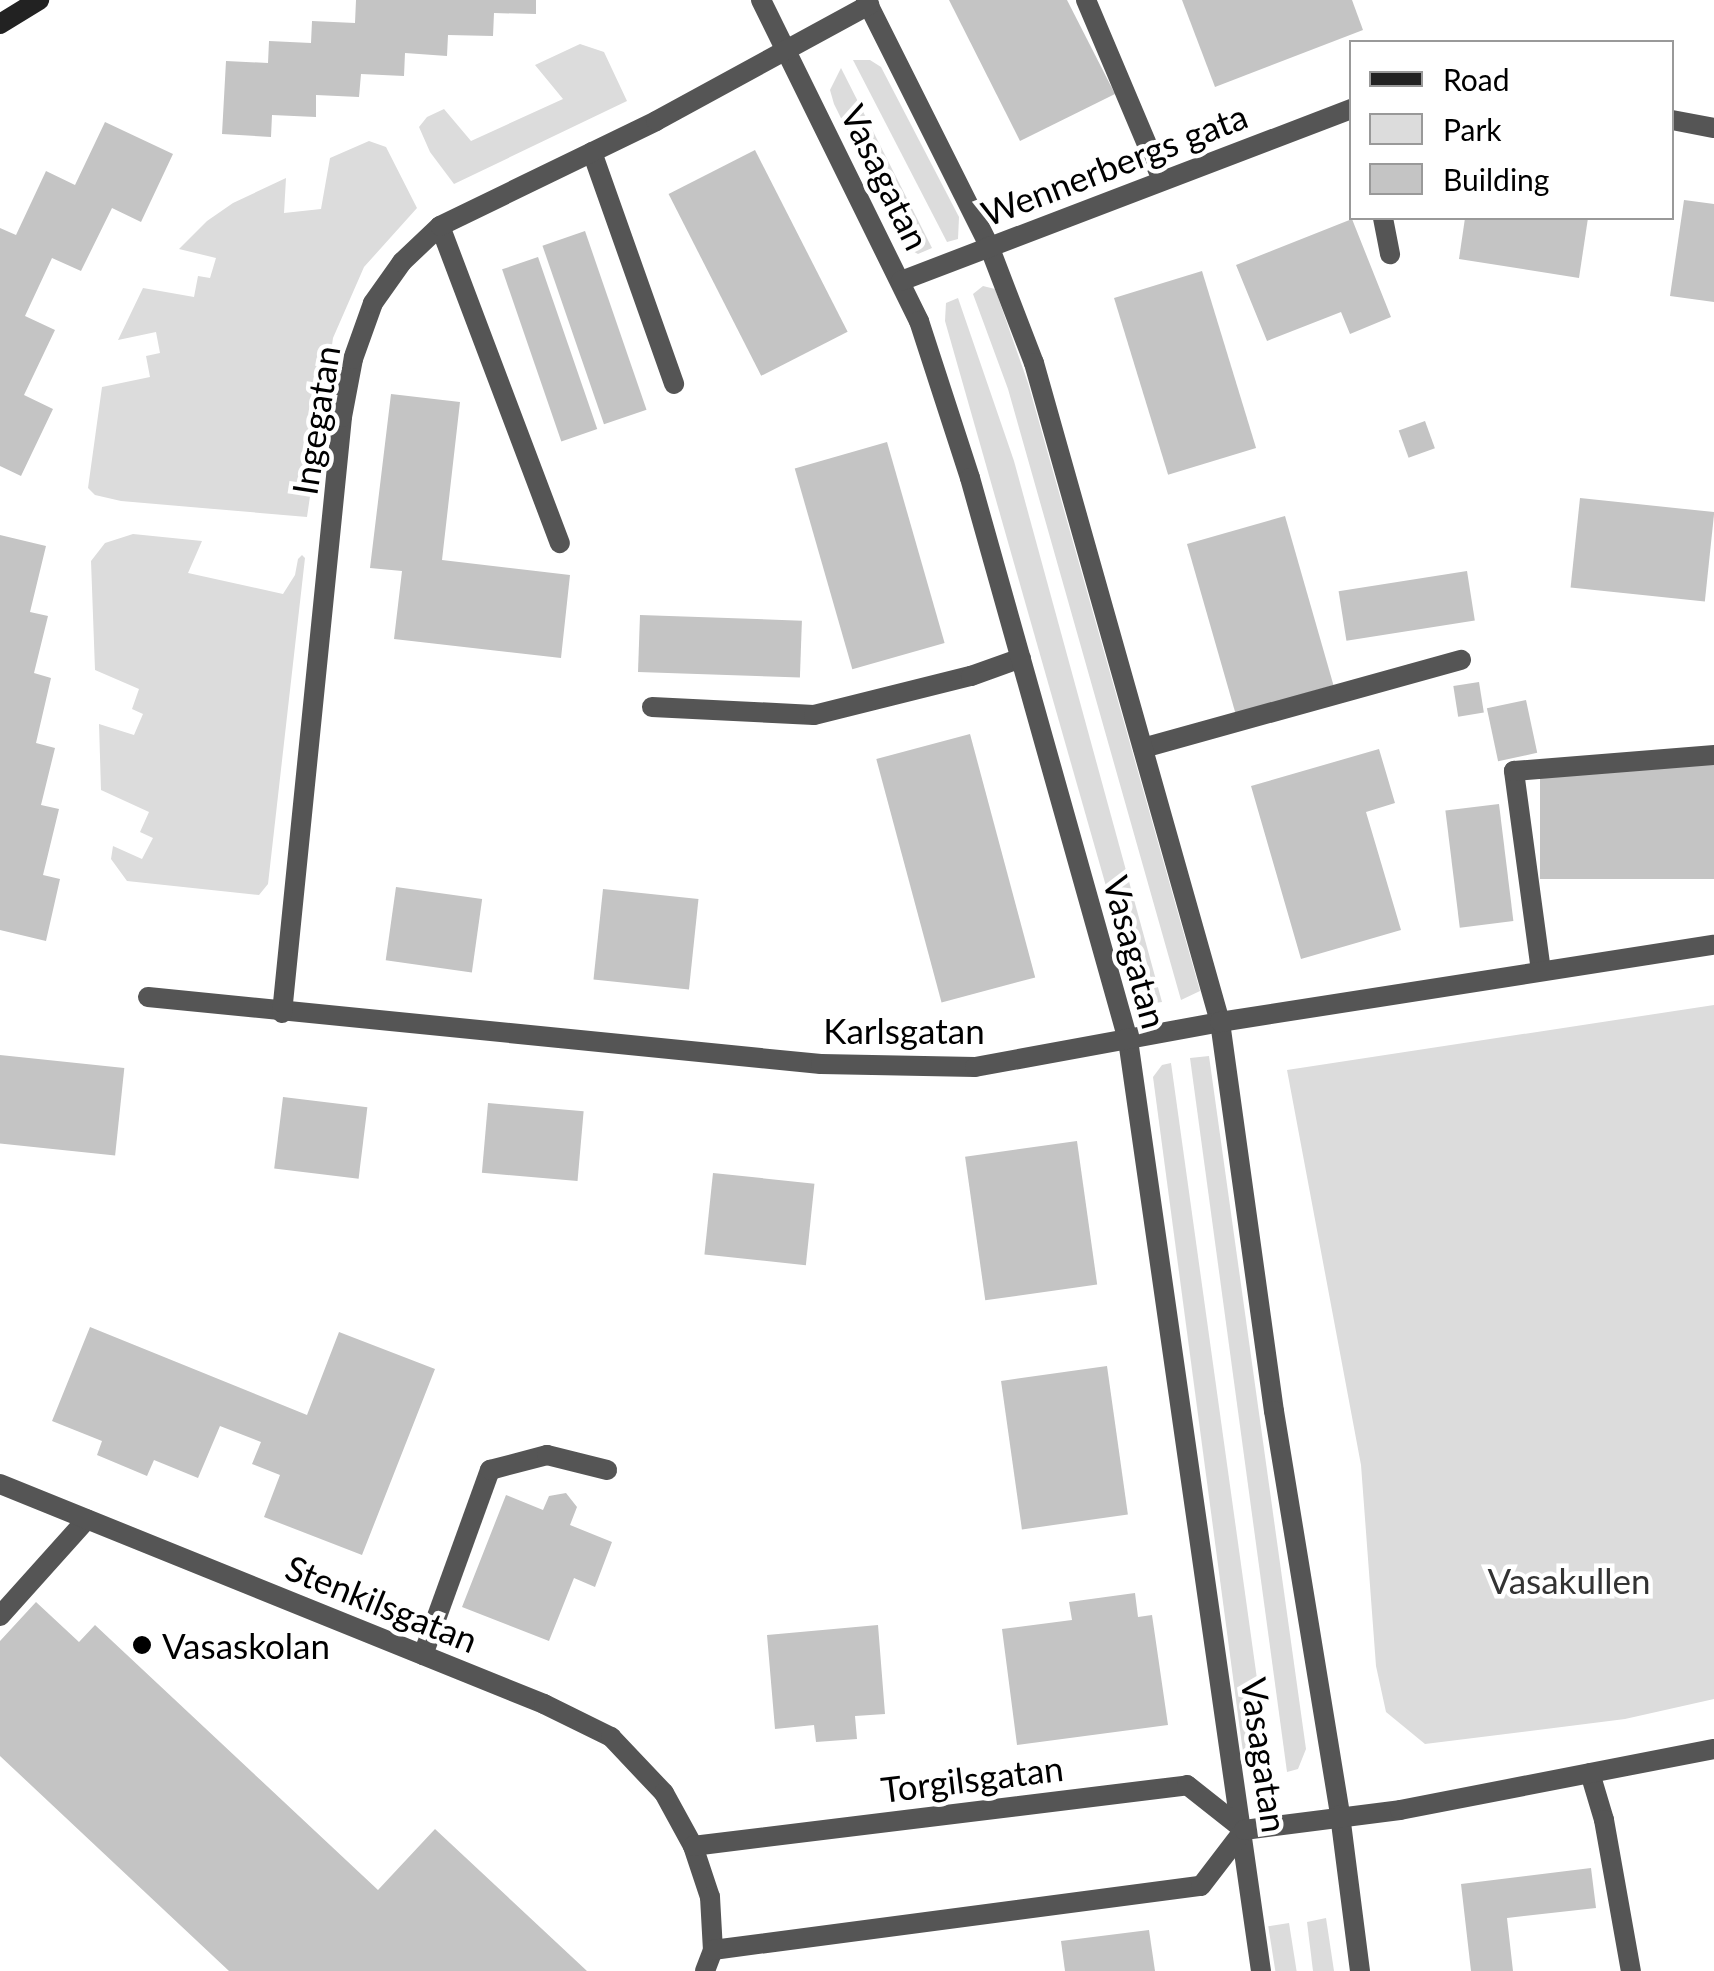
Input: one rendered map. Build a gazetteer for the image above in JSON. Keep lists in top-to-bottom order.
{
  "streets": {
    "street": [
      "Wennerbergs gata",
      "Vasagatan",
      "Ingegatan",
      "Karlsgatan",
      "Stenkilsgatan",
      "Torgilsgatan"
    ]
  },
  "crossings": [
    ["Wennerbergs gata", "Vasagatan"],
    ["Vasagatan", "Ingegatan"],
    ["Vasagatan", "Karlsgatan"],
    ["Vasagatan", "Torgilsgatan"],
    ["Ingegatan", "Karlsgatan"],
    ["Stenkilsgatan", "Torgilsgatan"]
  ],
  "parks": ["Vasakullen"],
  "places": ["Vasaskolan"],
  "legend": ["Road", "Park", "Building"]
}
